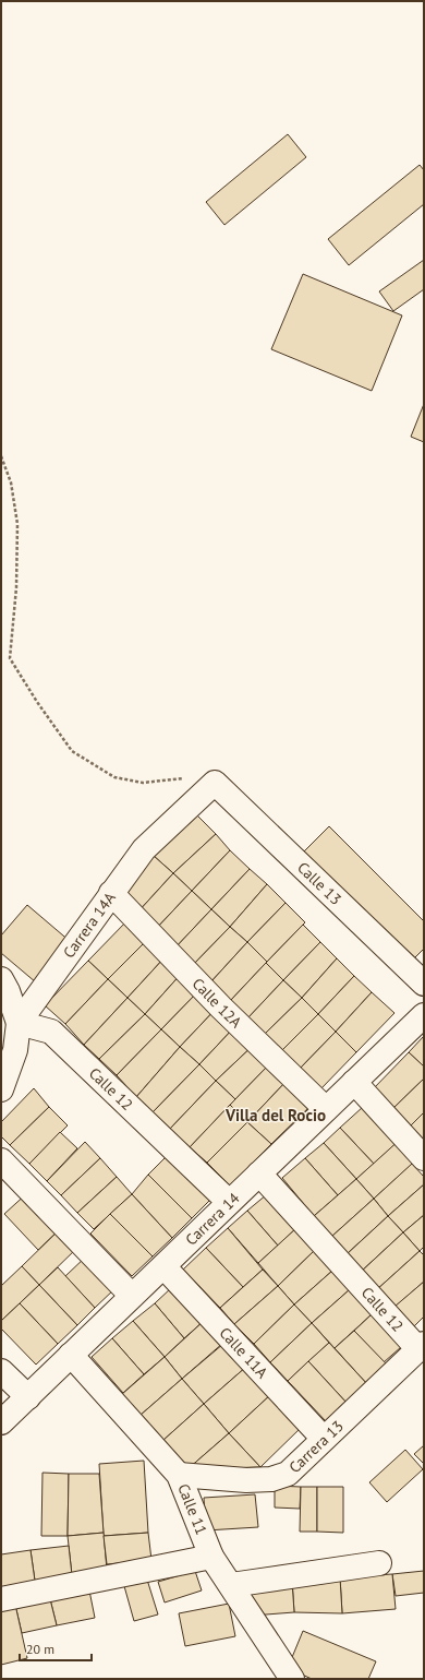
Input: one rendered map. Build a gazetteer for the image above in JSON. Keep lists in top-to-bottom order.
{
  "streets": {
    "street": [
      "Calle 13",
      "Carrera 14A",
      "Calle 12A",
      "Calle 12",
      "Carrera 14",
      "Calle 11A",
      "Carrera 13",
      "Calle 11"
    ]
  },
  "crossings": [
    ["Calle 13", "Carrera 14A"],
    ["Carrera 14A", "Calle 12A"],
    ["Carrera 14A", "Calle 12"],
    ["Calle 12A", "Carrera 14"],
    ["Calle 12", "Carrera 14"],
    ["Calle 12", "Carrera 13"],
    ["Carrera 14", "Calle 11A"],
    ["Carrera 14", "Calle 11"],
    ["Calle 11A", "Carrera 13"],
    ["Carrera 13", "Calle 11"]
  ],
  "districts": ["Villa del Rocio"],
  "scale_bar": "20 m"
}
